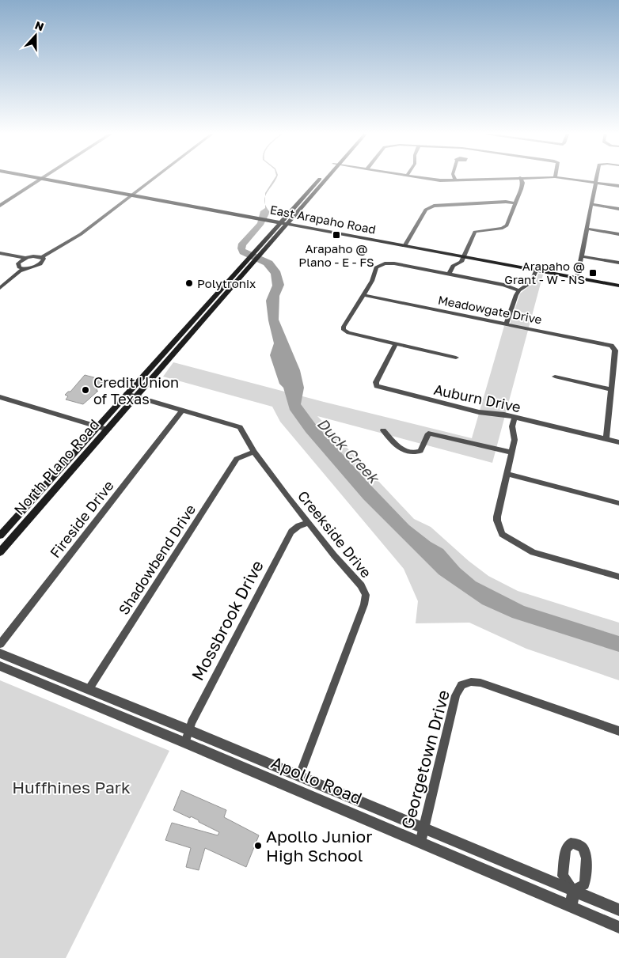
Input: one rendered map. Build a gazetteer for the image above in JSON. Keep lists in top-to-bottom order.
{
  "streets": {
    "main road": ["East Arapaho Road", "North Plano Road"],
    "street": [
      "Meadowgate Drive",
      "Auburn Drive",
      "Fireside Drive",
      "Creekside Drive",
      "Shadowbend Drive",
      "Mossbrook Drive",
      "Georgetown Drive",
      "Apollo Road"
    ]
  },
  "crossings": [
    ["East Arapaho Road", "North Plano Road"],
    ["North Plano Road", "Creekside Drive"],
    ["Fireside Drive", "Creekside Drive"],
    ["Creekside Drive", "Shadowbend Drive"],
    ["Creekside Drive", "Mossbrook Drive"],
    ["Creekside Drive", "Apollo Road"],
    ["Shadowbend Drive", "Apollo Road"],
    ["Mossbrook Drive", "Apollo Road"],
    ["Georgetown Drive", "Apollo Road"]
  ],
  "water": ["Duck Creek"],
  "parks": ["Huffhines Park"],
  "places": {
    "transit": ["Arapaho @ Plano - E - FS", "Arapaho @ Grant - W - NS"],
    "other": ["Polytronix", "Credit Union of Texas", "Apollo Junior High School"]
  },
  "north": "top"
}
